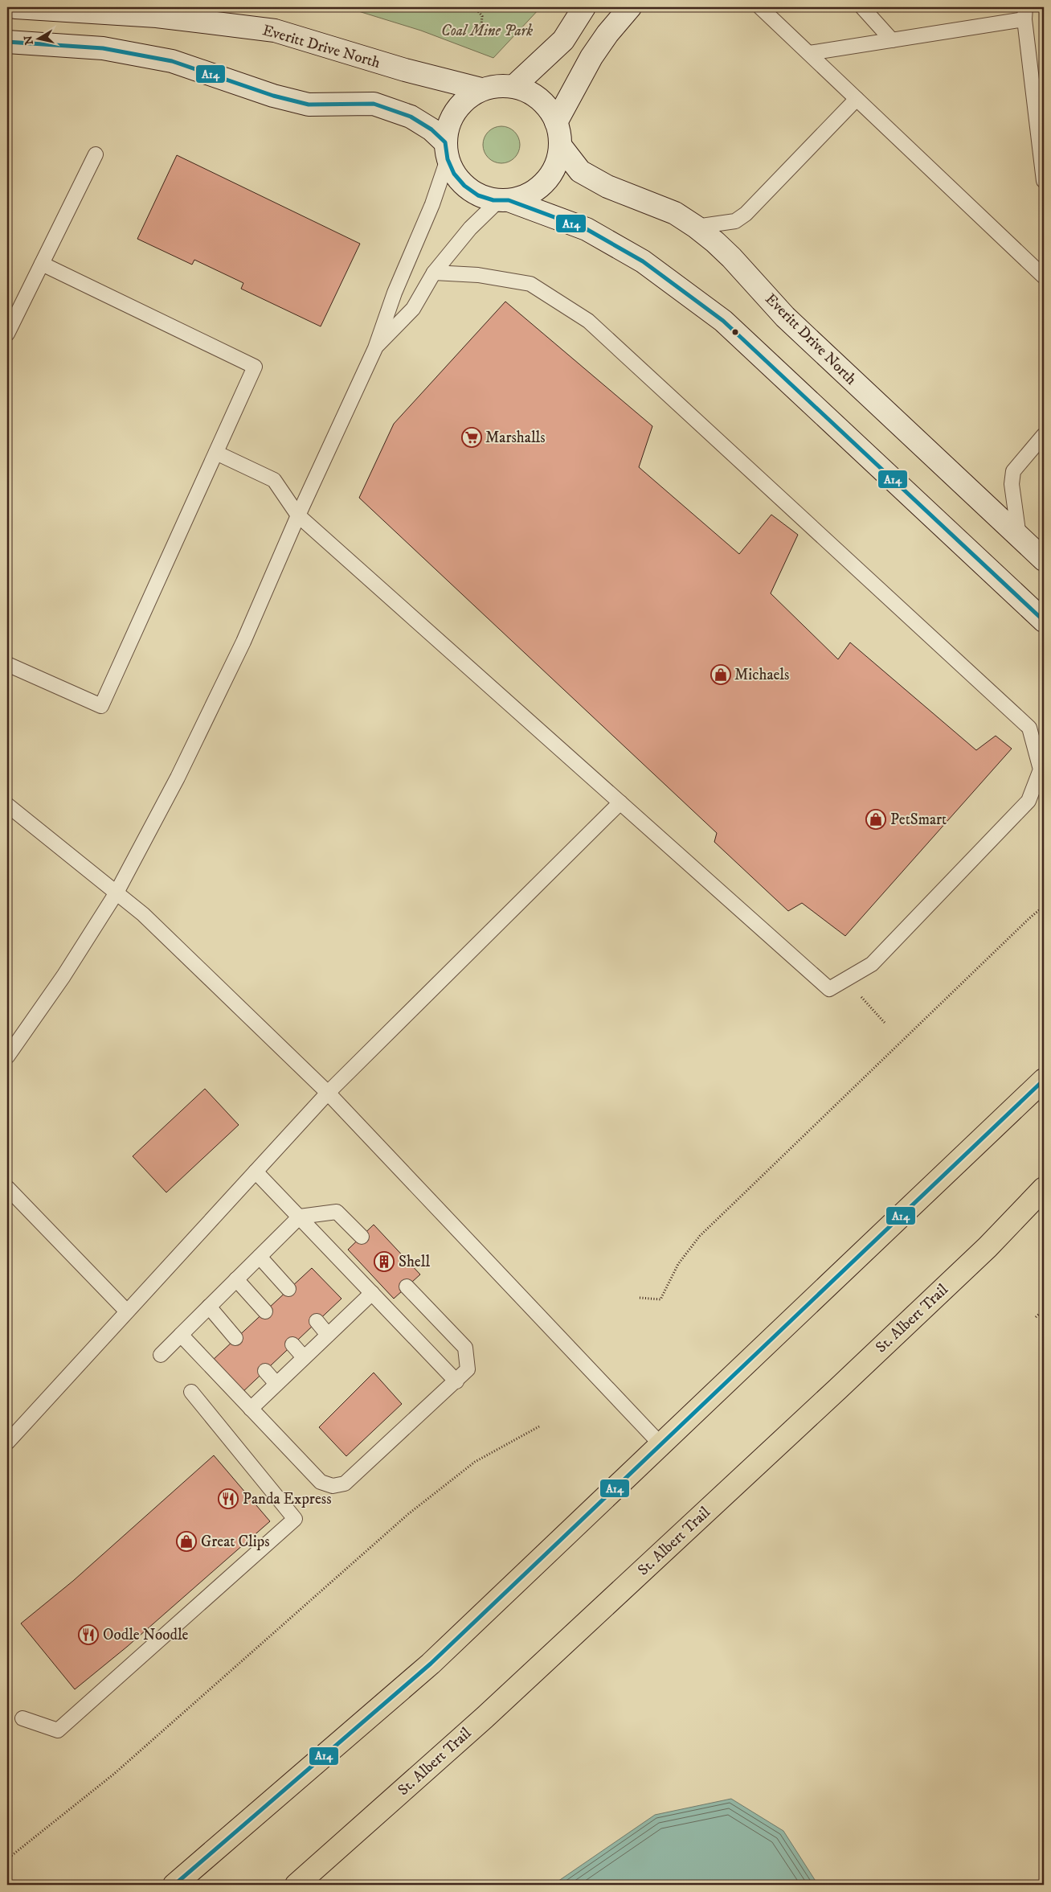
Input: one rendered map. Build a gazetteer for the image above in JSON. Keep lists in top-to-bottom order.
{
  "streets": {
    "main road": ["St. Albert Trail"],
    "street": ["Everitt Drive North"]
  },
  "parks": ["Coal Mine Park"],
  "places": {
    "supermarket": ["Marshalls"],
    "shop": ["Michaels", "PetSmart", "Great Clips"],
    "building": ["Shell"],
    "restaurant": ["Panda Express", "Oodle Noodle"]
  },
  "lines": ["transit line A14"],
  "north": "left"
}
